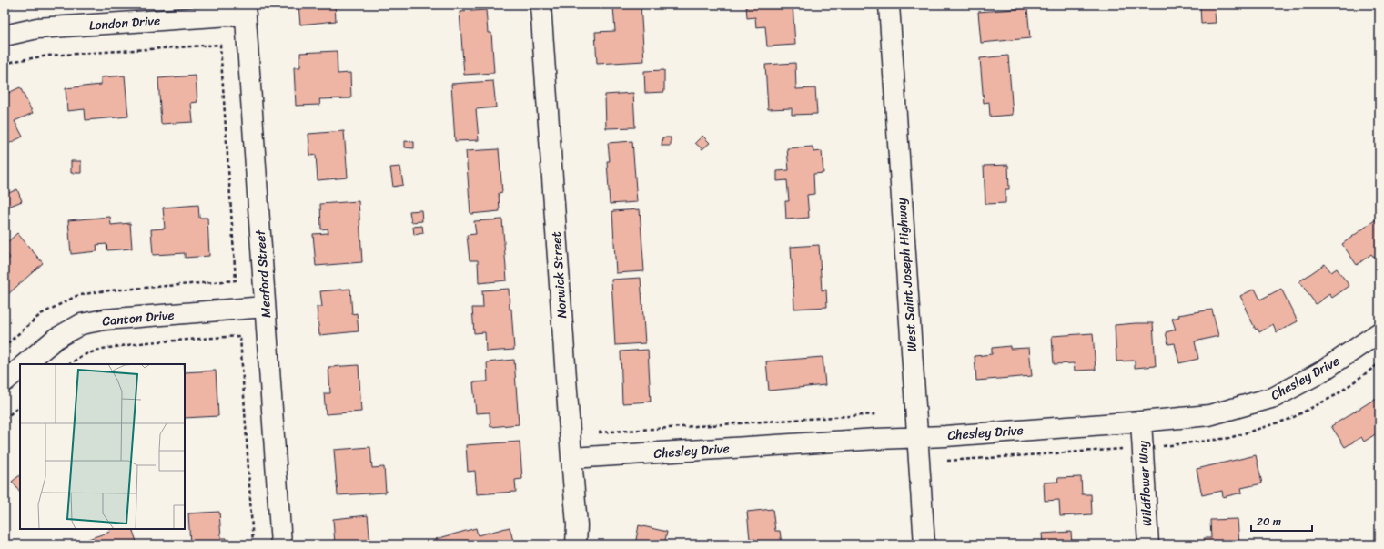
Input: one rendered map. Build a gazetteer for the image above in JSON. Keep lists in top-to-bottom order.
{
  "streets": {
    "street": [
      "London Drive",
      "Meaford Street",
      "Norwick Street",
      "West Saint Joseph Highway",
      "Canton Drive",
      "Chesley Drive",
      "Wildflower Way"
    ]
  },
  "crossings": [
    ["London Drive", "Meaford Street"],
    ["Meaford Street", "Canton Drive"],
    ["Norwick Street", "Chesley Drive"],
    ["West Saint Joseph Highway", "Chesley Drive"],
    ["Chesley Drive", "Wildflower Way"]
  ],
  "scale_bar": "20 m"
}
